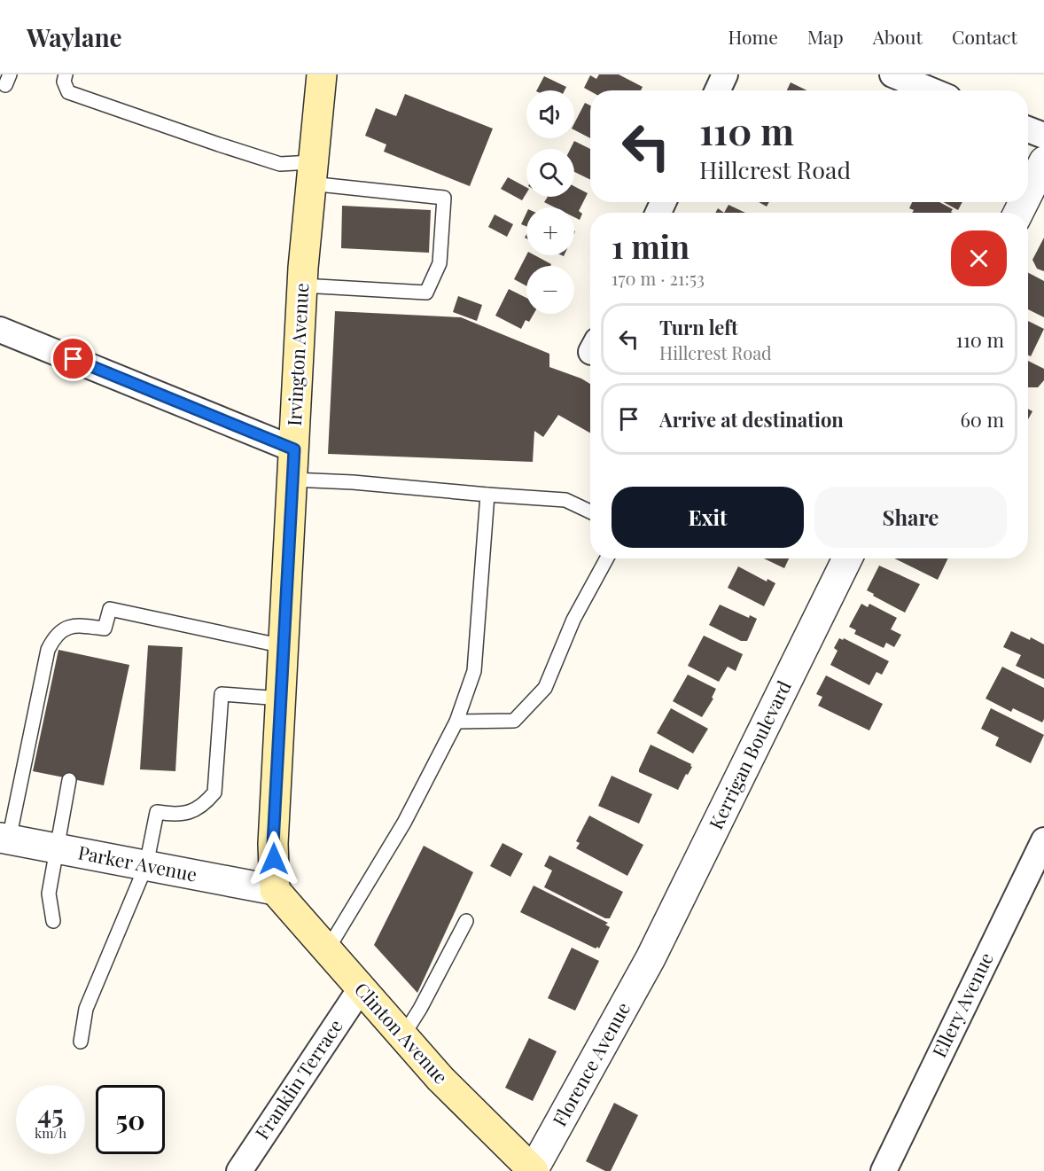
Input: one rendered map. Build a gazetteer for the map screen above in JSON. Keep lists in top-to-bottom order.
{
  "streets": {
    "main road": ["Irvington Avenue", "Clinton Avenue"],
    "street": [
      "Kerrigan Boulevard",
      "Parker Avenue",
      "Ellery Avenue",
      "Florence Avenue",
      "Franklin Terrace"
    ]
  },
  "crossings": [
    ["Irvington Avenue", "Parker Avenue"],
    ["Irvington Avenue", "Clinton Avenue"],
    ["Kerrigan Boulevard", "Florence Avenue"],
    ["Parker Avenue", "Clinton Avenue"],
    ["Clinton Avenue", "Florence Avenue"],
    ["Clinton Avenue", "Franklin Terrace"]
  ],
  "page": {
    "header": "Waylane",
    "nav": [
      "Home",
      "Map",
      "About",
      "Contact"
    ],
    "map_buttons": ["+", "−"],
    "turn": ["110 m", "Hillcrest Road"],
    "heading": ["1 min", "170 m · 21:53"],
    "list": [
      {
        "name": "Turn left",
        "note": "Hillcrest Road",
        "value": "110 m"
      },
      {
        "name": "Arrive at destination",
        "value": "60 m"
      }
    ],
    "buttons": ["Exit", "Share"],
    "speed": "45 km/h",
    "limit": "50"
  }
}
